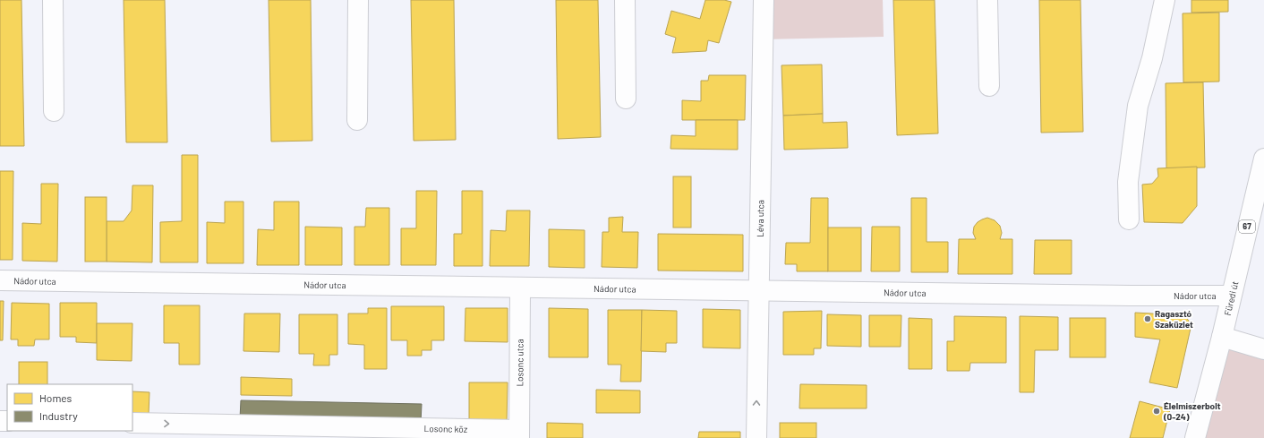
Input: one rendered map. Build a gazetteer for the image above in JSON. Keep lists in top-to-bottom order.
{
  "streets": {
    "street": [
      "Léva utca",
      "67",
      "Nádor utca",
      "Füredi út",
      "Losonc utca",
      "Losonc köz"
    ]
  },
  "crossings": [
    ["Léva utca", "Nádor utca"],
    ["Nádor utca", "Füredi út"],
    ["Nádor utca", "Losonc utca"],
    ["Losonc utca", "Losonc köz"]
  ],
  "places": ["Ragasztó Szaküzlet", "Élelmiszerbolt (0-24)"],
  "legend": ["Homes", "Industry"]
}
